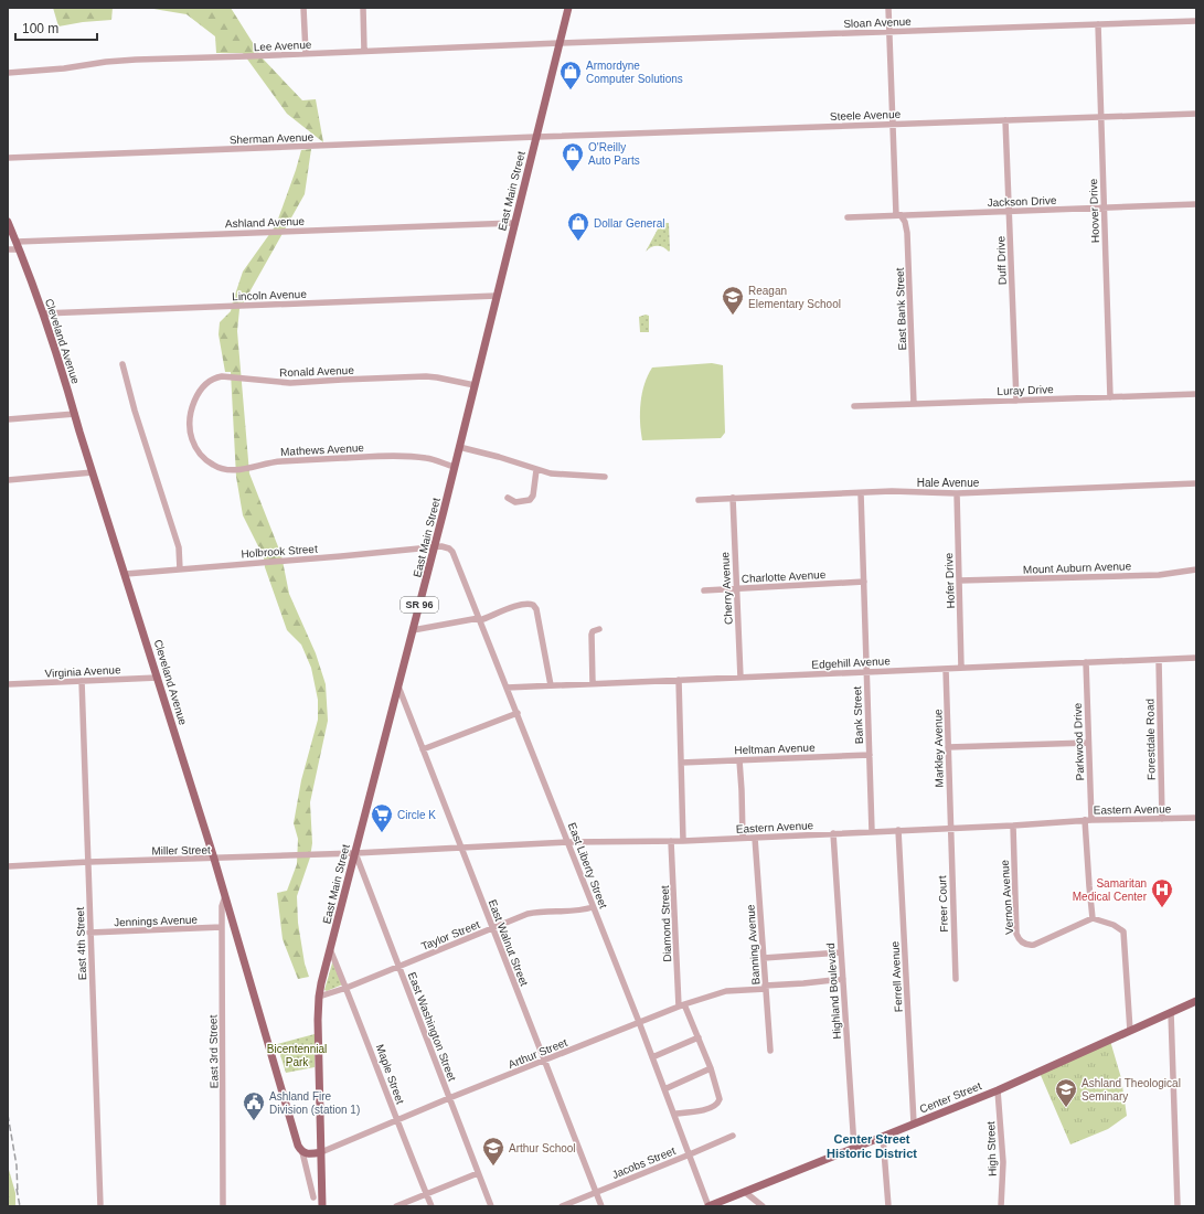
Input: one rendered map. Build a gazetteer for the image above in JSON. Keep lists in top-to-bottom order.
{
  "streets": {
    "main road": [
      "East Main Street",
      "Cleveland Avenue",
      "SR 96",
      "Center Street"
    ],
    "street": [
      "Sloan Avenue",
      "Lee Avenue",
      "Steele Avenue",
      "Sherman Avenue",
      "Jackson Drive",
      "Hoover Drive",
      "Ashland Avenue",
      "Duff Drive",
      "Lincoln Avenue",
      "East Bank Street",
      "Ronald Avenue",
      "Luray Drive",
      "Mathews Avenue",
      "Hale Avenue",
      "Holbrook Street",
      "Mount Auburn Avenue",
      "Charlotte Avenue",
      "Hofer Drive",
      "Cherry Avenue",
      "Edgehill Avenue",
      "Virginia Avenue",
      "Bank Street",
      "Forestdale Road",
      "Parkwood Drive",
      "Heltman Avenue",
      "Markley Avenue",
      "Eastern Avenue",
      "Miller Street",
      "East Liberty Street",
      "Vernon Avenue",
      "Freer Court",
      "Jennings Avenue",
      "Diamond Street",
      "Taylor Street",
      "East Walnut Street",
      "East 4th Street",
      "Banning Avenue",
      "Ferrell Avenue",
      "Highland Boulevard",
      "East Washington Street",
      "East 3rd Street",
      "Arthur Street",
      "Maple Street",
      "High Street",
      "Jacobs Street"
    ]
  },
  "crossings": [
    ["Sloan Avenue", "Lee Avenue"],
    ["Sloan Avenue", "East Main Street"],
    ["Sloan Avenue", "Hoover Drive"],
    ["Sloan Avenue", "East Bank Street"],
    ["Lee Avenue", "East Main Street"],
    ["Steele Avenue", "Sherman Avenue"],
    ["Steele Avenue", "East Main Street"],
    ["Steele Avenue", "Hoover Drive"],
    ["Steele Avenue", "Duff Drive"],
    ["Steele Avenue", "East Bank Street"],
    ["Sherman Avenue", "East Main Street"],
    ["East Main Street", "Ashland Avenue"],
    ["East Main Street", "Lincoln Avenue"],
    ["East Main Street", "Ronald Avenue"],
    ["East Main Street", "Mathews Avenue"],
    ["East Main Street", "Holbrook Street"],
    ["East Main Street", "Eastern Avenue"],
    ["East Main Street", "Miller Street"],
    ["East Main Street", "East Liberty Street"],
    ["East Main Street", "Taylor Street"],
    ["East Main Street", "East Walnut Street"],
    ["East Main Street", "East Washington Street"],
    ["East Main Street", "Arthur Street"],
    ["East Main Street", "Maple Street"],
    ["Jackson Drive", "Hoover Drive"],
    ["Jackson Drive", "Duff Drive"],
    ["Jackson Drive", "East Bank Street"],
    ["Hoover Drive", "Luray Drive"],
    ["Ashland Avenue", "Cleveland Avenue"],
    ["Duff Drive", "Luray Drive"],
    ["Lincoln Avenue", "Cleveland Avenue"],
    ["East Bank Street", "Luray Drive"],
    ["Cleveland Avenue", "Holbrook Street"],
    ["Cleveland Avenue", "Virginia Avenue"],
    ["Cleveland Avenue", "Miller Street"],
    ["Cleveland Avenue", "East 3rd Street"],
    ["Ronald Avenue", "Mathews Avenue"],
    ["Hale Avenue", "Hofer Drive"],
    ["Hale Avenue", "Cherry Avenue"],
    ["Hale Avenue", "Bank Street"],
    ["Holbrook Street", "East Liberty Street"],
    ["Mount Auburn Avenue", "Hofer Drive"],
    ["Charlotte Avenue", "Cherry Avenue"],
    ["Charlotte Avenue", "Bank Street"],
    ["Hofer Drive", "Edgehill Avenue"],
    ["Cherry Avenue", "Edgehill Avenue"],
    ["Edgehill Avenue", "Bank Street"],
    ["Edgehill Avenue", "Forestdale Road"],
    ["Edgehill Avenue", "Parkwood Drive"],
    ["Edgehill Avenue", "Markley Avenue"],
    ["Edgehill Avenue", "East Liberty Street"],
    ["Virginia Avenue", "East 4th Street"],
    ["Bank Street", "Heltman Avenue"],
    ["Bank Street", "Eastern Avenue"],
    ["Forestdale Road", "Eastern Avenue"],
    ["Parkwood Drive", "Eastern Avenue"],
    ["Parkwood Drive", "Vernon Avenue"],
    ["Markley Avenue", "Eastern Avenue"],
    ["Markley Avenue", "Freer Court"],
    ["Eastern Avenue", "Miller Street"],
    ["Eastern Avenue", "East Liberty Street"],
    ["Eastern Avenue", "Vernon Avenue"],
    ["Eastern Avenue", "Freer Court"],
    ["Eastern Avenue", "Diamond Street"],
    ["Eastern Avenue", "East Walnut Street"],
    ["Eastern Avenue", "Banning Avenue"],
    ["Eastern Avenue", "Ferrell Avenue"],
    ["Eastern Avenue", "Highland Boulevard"],
    ["Eastern Avenue", "East Washington Street"],
    ["Miller Street", "East 4th Street"],
    ["Miller Street", "East Washington Street"],
    ["East Liberty Street", "Diamond Street"],
    ["East Liberty Street", "Taylor Street"],
    ["East Liberty Street", "Arthur Street"],
    ["East Liberty Street", "Center Street"],
    ["East Liberty Street", "Jacobs Street"],
    ["Jennings Avenue", "East 4th Street"],
    ["Jennings Avenue", "East 3rd Street"],
    ["Diamond Street", "Arthur Street"],
    ["Taylor Street", "East Walnut Street"],
    ["Taylor Street", "East Washington Street"],
    ["Taylor Street", "Maple Street"],
    ["East Walnut Street", "Arthur Street"],
    ["East Walnut Street", "Jacobs Street"],
    ["Banning Avenue", "Arthur Street"],
    ["Ferrell Avenue", "Center Street"],
    ["Highland Boulevard", "Arthur Street"],
    ["Highland Boulevard", "Center Street"],
    ["East Washington Street", "Arthur Street"],
    ["Arthur Street", "Maple Street"],
    ["Center Street", "High Street"]
  ],
  "districts": ["Center Street Historic District"],
  "parks": ["Bicentennial Park"],
  "places": {
    "shop": ["Armordyne Computer Solutions", "O'Reilly Auto Parts", "Dollar General"],
    "school or university": ["Reagan Elementary School", "Ashland Theological Seminary", "Arthur School"],
    "supermarket": ["Circle K"],
    "hospital": ["Samaritan Medical Center"],
    "public building": ["Ashland Fire Division (station 1)"]
  },
  "scale_bar": "100 m"
}
